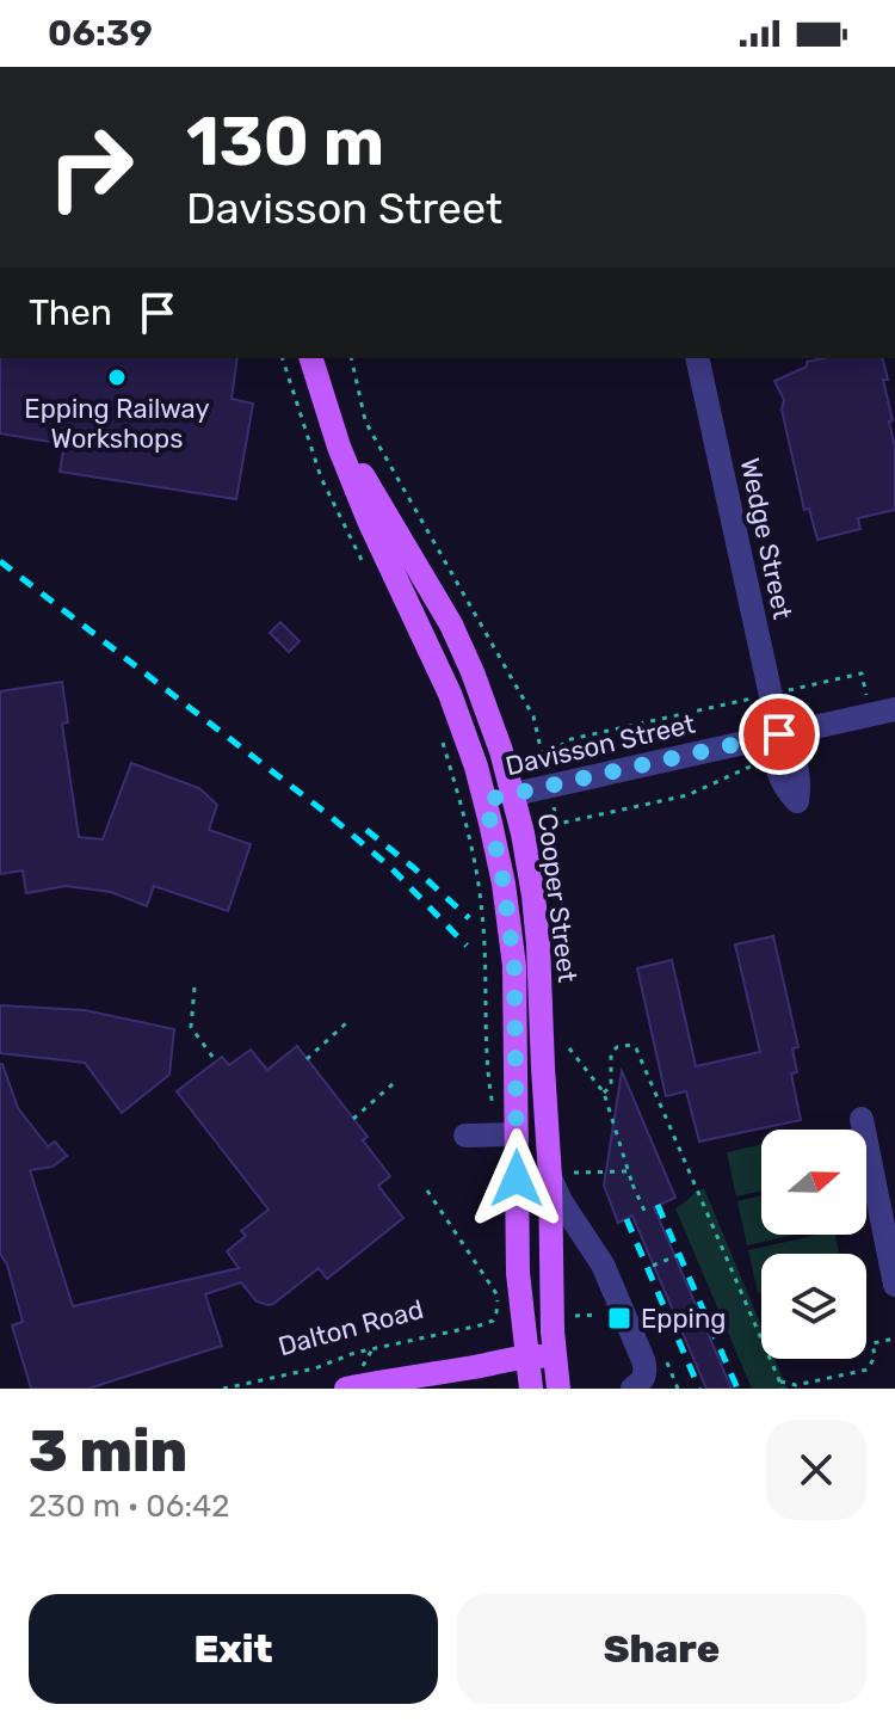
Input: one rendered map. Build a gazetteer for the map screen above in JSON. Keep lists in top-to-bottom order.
{
  "streets": {
    "main road": ["Davisson Street", "Cooper Street"],
    "street": ["Wedge Street"],
    "path": ["Dalton Road"]
  },
  "crossings": [
    ["Wedge Street", "Davisson Street"],
    ["Davisson Street", "Cooper Street"]
  ],
  "places": {
    "other": ["Epping Railway Workshops"],
    "transit": ["Epping"]
  },
  "north": "right",
  "page": {
    "status": "06:39",
    "turn": ["130 m", "Davisson Street"],
    "then": "Then",
    "heading": ["3 min", "230 m · 06:42"],
    "buttons": ["Exit", "Share"]
  }
}
